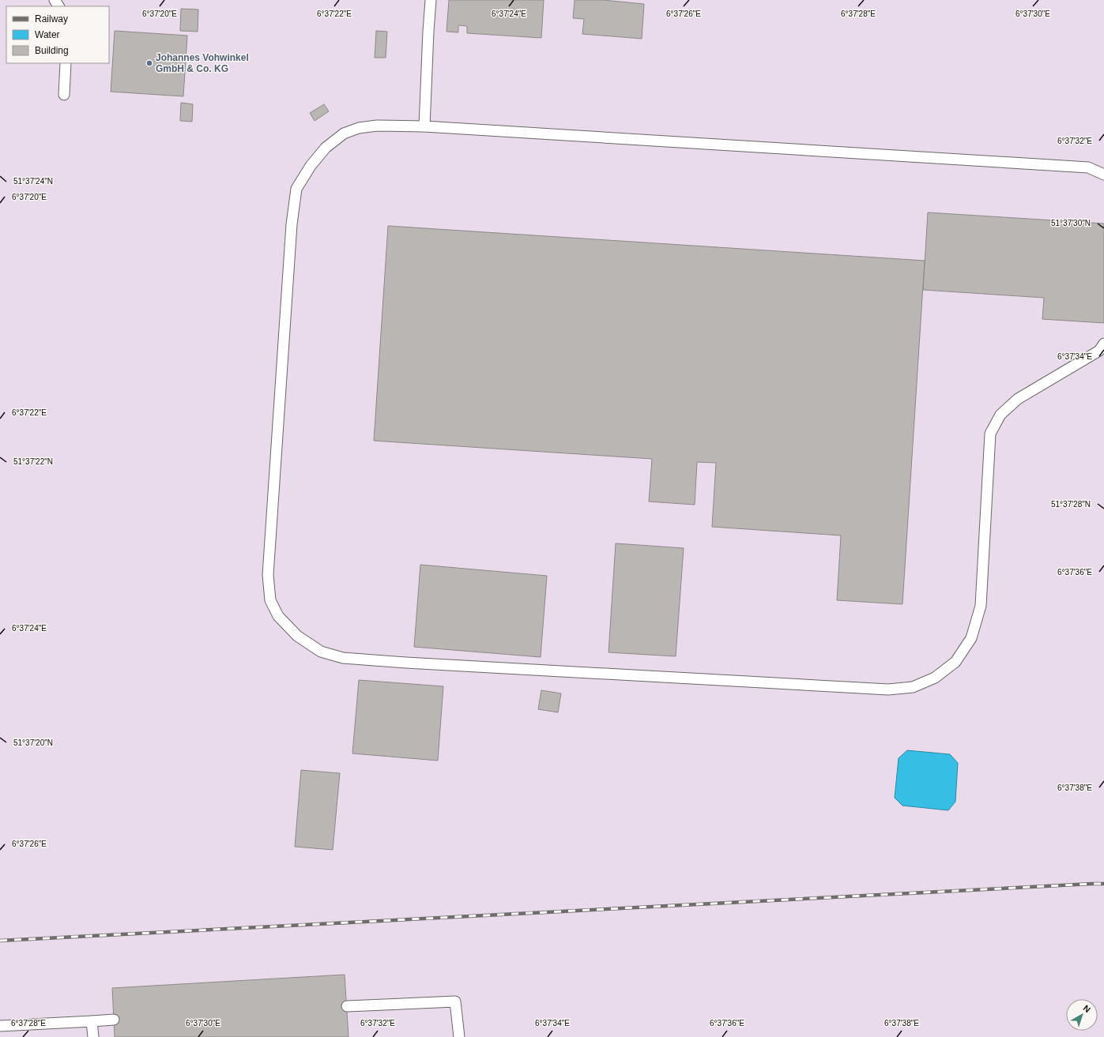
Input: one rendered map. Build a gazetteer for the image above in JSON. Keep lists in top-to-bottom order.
{
  "places": ["Johannes Vohwinkel GmbH & Co. KG"],
  "legend": ["Railway", "Water", "Building"],
  "north": "top right",
  "coordinates": [
    "6°37'20\"E",
    "6°37'22\"E",
    "6°37'24\"E",
    "6°37'26\"E",
    "6°37'28\"E",
    "6°37'30\"E",
    "6°37'32\"E",
    "51°37'24\"N",
    "51°37'30\"N",
    "6°37'34\"E",
    "51°37'22\"N",
    "51°37'28\"N",
    "6°37'36\"E",
    "51°37'20\"N",
    "6°37'38\"E"
  ]
}
